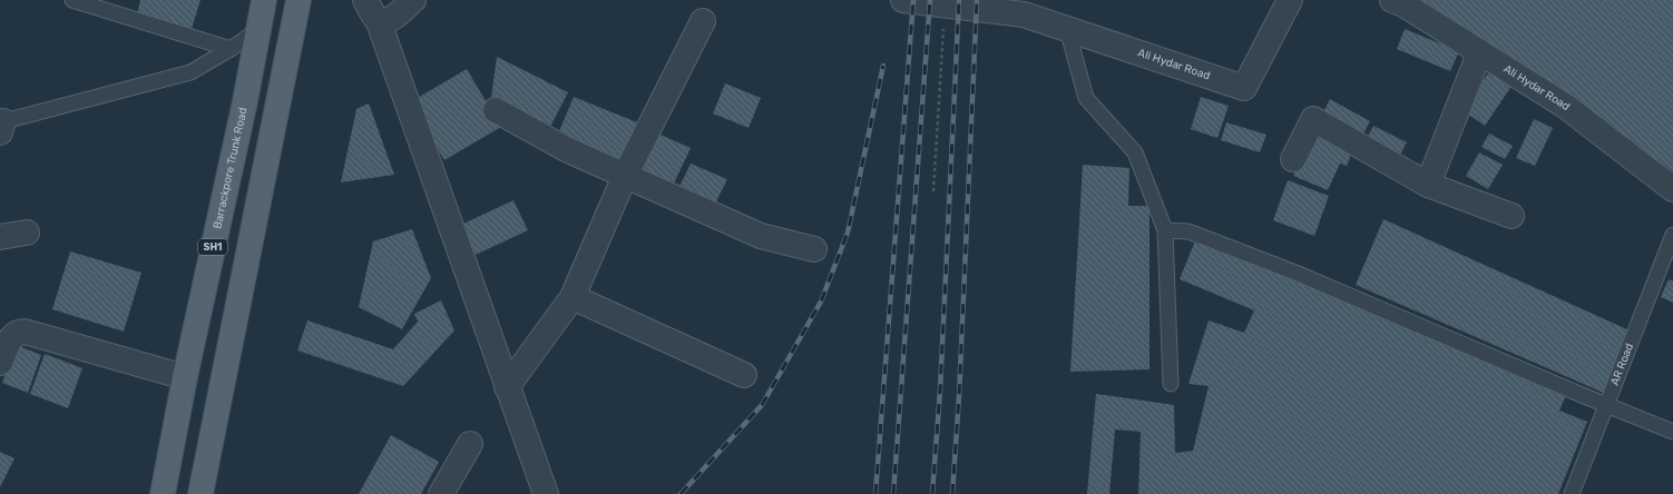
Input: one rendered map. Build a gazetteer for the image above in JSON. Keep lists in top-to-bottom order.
{
  "streets": {
    "main road": ["Barrackpore Trunk Road", "SH1"],
    "street": ["Ali Hydar Road"],
    "lane": ["AR Road"]
  }
}
